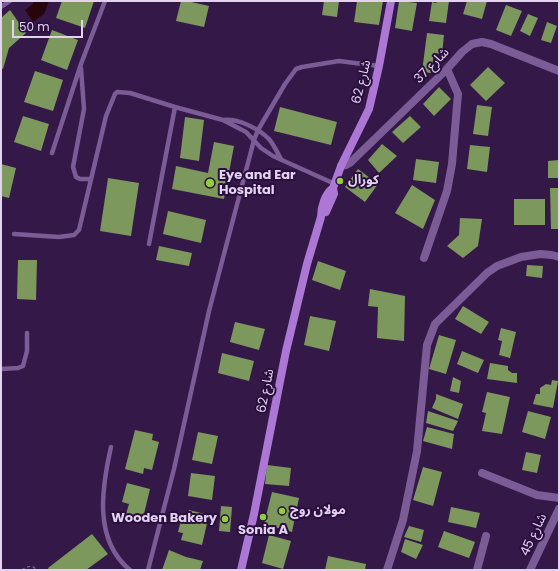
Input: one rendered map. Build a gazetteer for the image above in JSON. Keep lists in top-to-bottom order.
{
  "streets": {
    "street": ["شارع 37", "شارع 62", "شارع 45"]
  },
  "crossings": [
    ["شارع 37", "شارع 62"]
  ],
  "places": [
    "كورال",
    "Eye and Ear Hospital",
    "مولان روج",
    "Sonia A",
    "Wooden Bakery"
  ],
  "scale_bar": "50 m"
}
